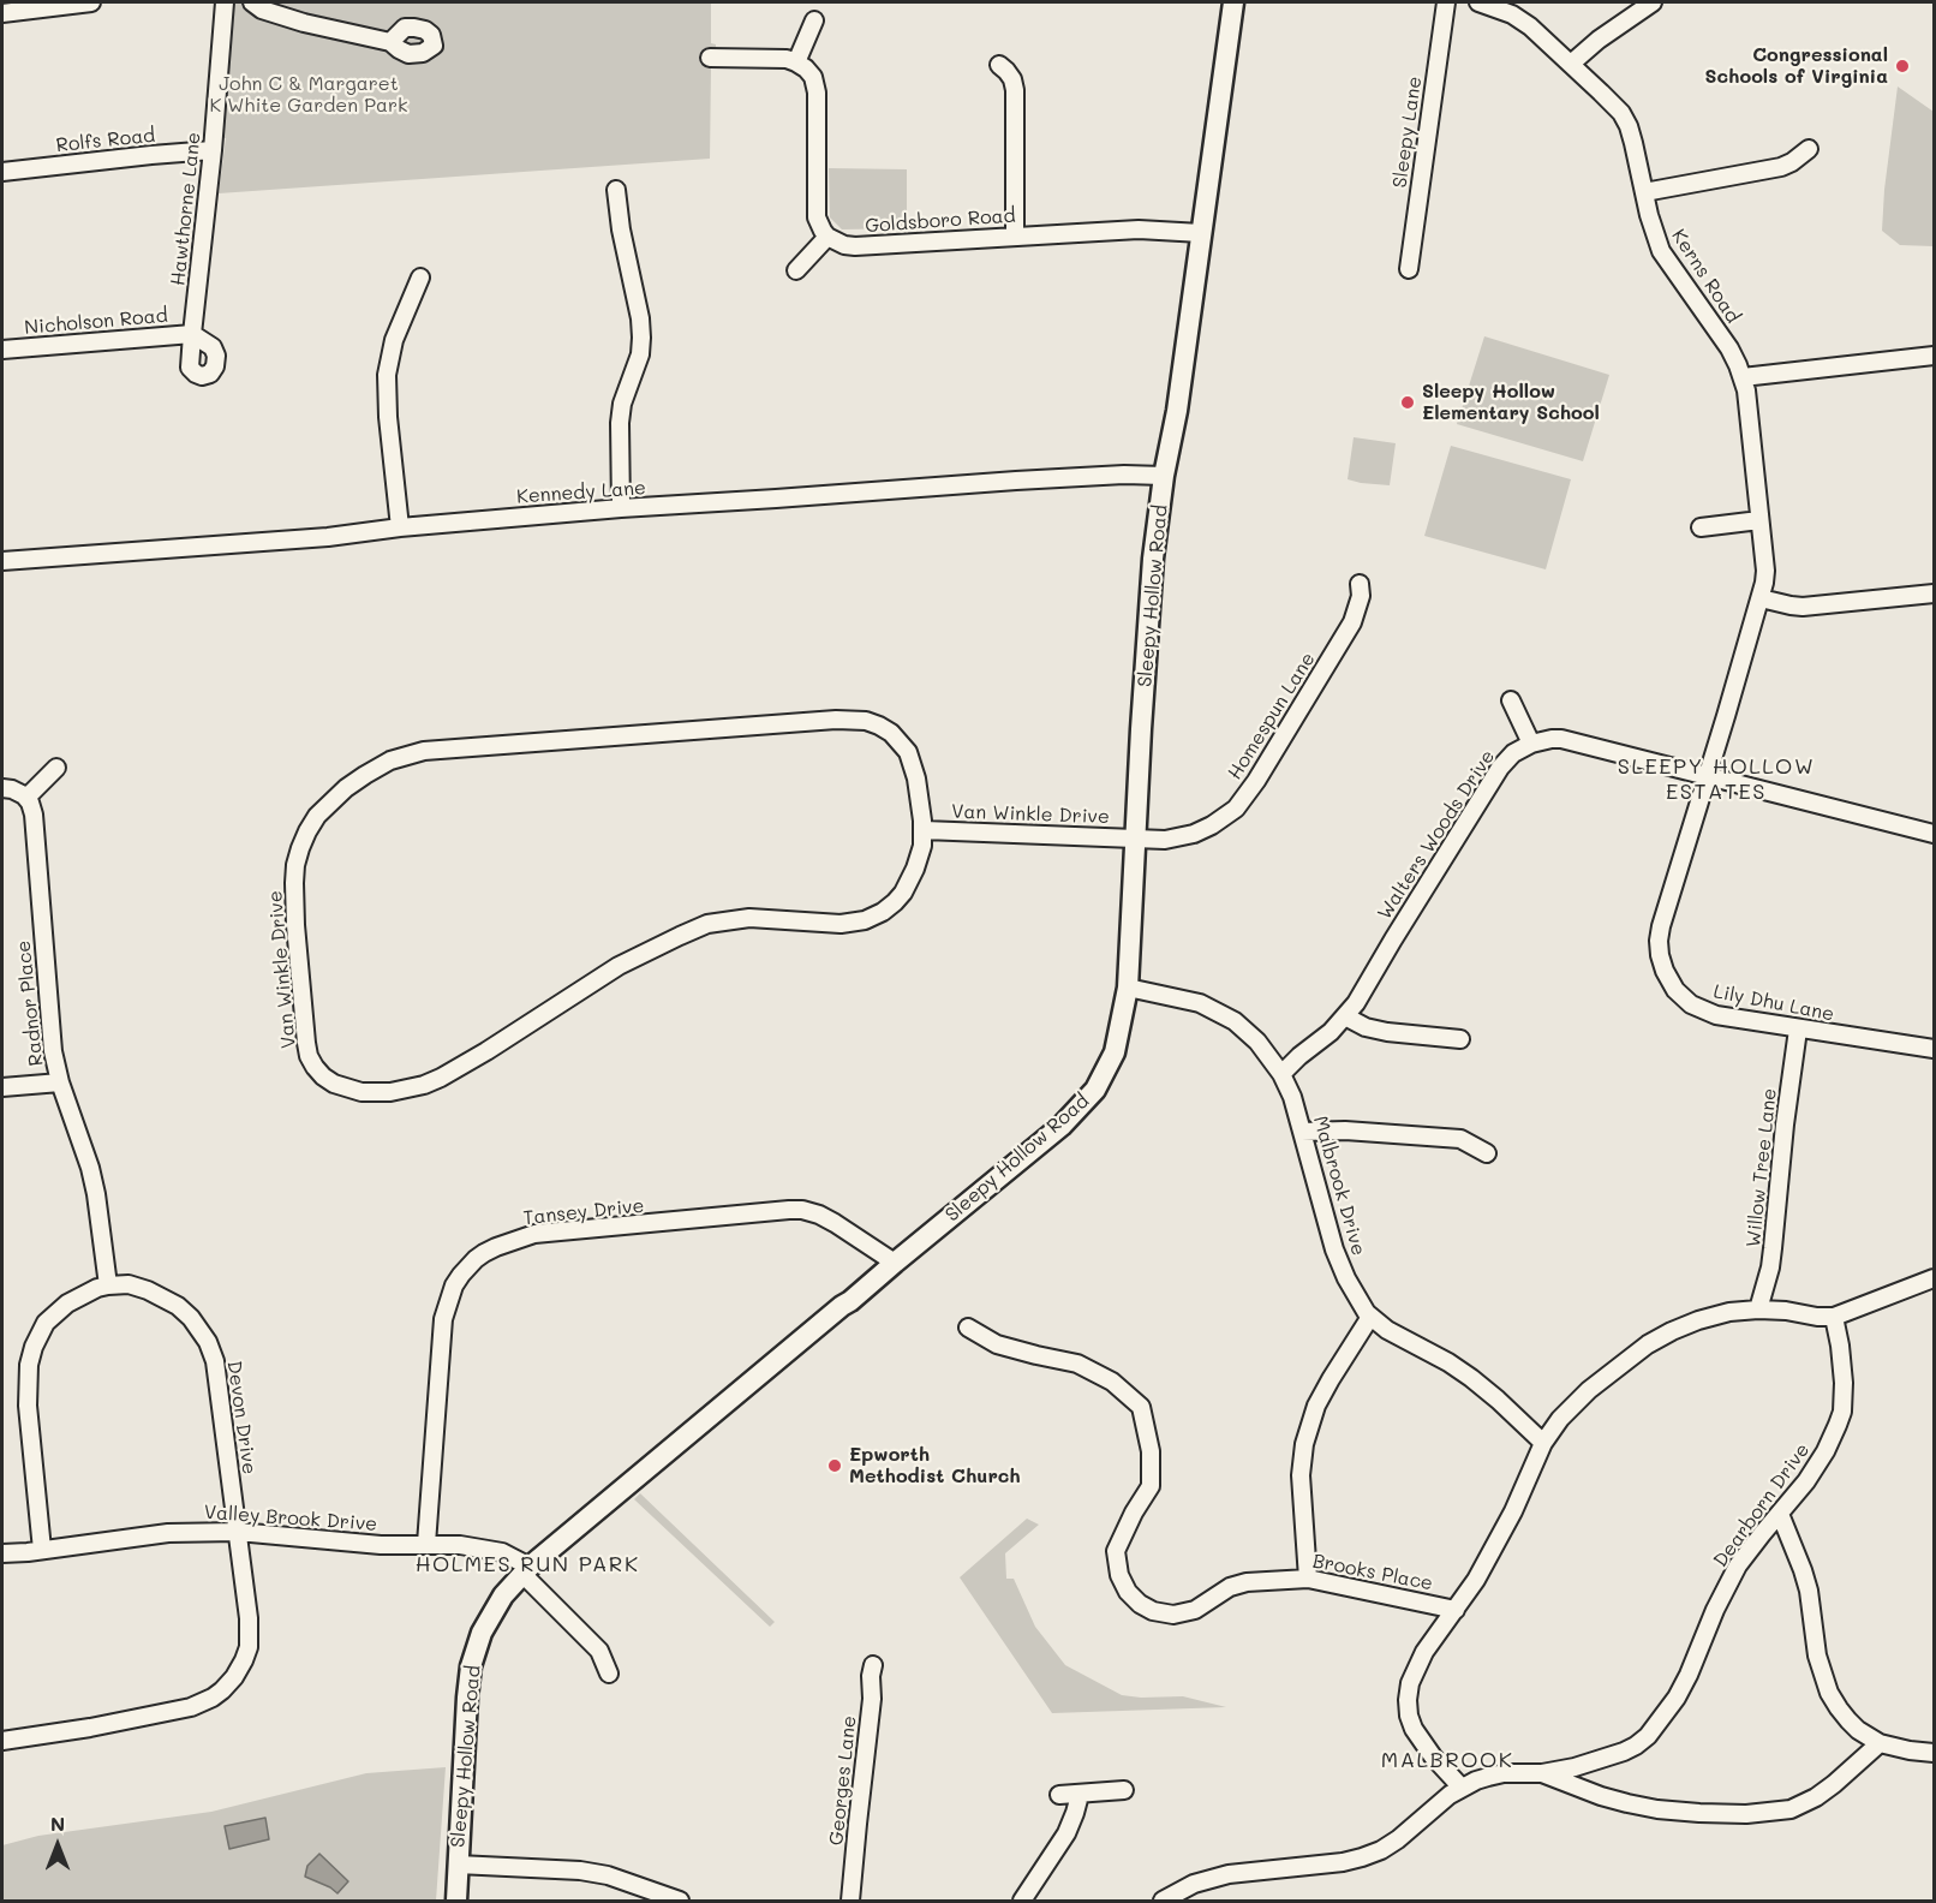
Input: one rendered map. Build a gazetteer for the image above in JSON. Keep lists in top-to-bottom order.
{
  "streets": {
    "main road": ["Sleepy Hollow Road"],
    "street": [
      "Sleepy Lane",
      "Rolfs Road",
      "Hawthorne Lane",
      "Goldsboro Road",
      "Kerns Road",
      "Nicholson Road",
      "Kennedy Lane",
      "Homespun Lane",
      "Van Winkle Drive",
      "Walters Woods Drive",
      "Radnor Place",
      "Lily Dhu Lane",
      "Willow Tree Lane",
      "Malbrook Drive",
      "Tansey Drive",
      "Devon Drive",
      "Dearborn Drive",
      "Valley Brook Drive",
      "Brooks Place",
      "Georges Lane"
    ]
  },
  "crossings": [
    ["Rolfs Road", "Hawthorne Lane"],
    ["Hawthorne Lane", "Nicholson Road"],
    ["Goldsboro Road", "Sleepy Hollow Road"],
    ["Kerns Road", "Lily Dhu Lane"],
    ["Kennedy Lane", "Sleepy Hollow Road"],
    ["Sleepy Hollow Road", "Homespun Lane"],
    ["Sleepy Hollow Road", "Van Winkle Drive"],
    ["Sleepy Hollow Road", "Malbrook Drive"],
    ["Sleepy Hollow Road", "Tansey Drive"],
    ["Sleepy Hollow Road", "Valley Brook Drive"],
    ["Homespun Lane", "Van Winkle Drive"],
    ["Walters Woods Drive", "Malbrook Drive"],
    ["Radnor Place", "Devon Drive"],
    ["Lily Dhu Lane", "Willow Tree Lane"],
    ["Tansey Drive", "Valley Brook Drive"],
    ["Devon Drive", "Valley Brook Drive"]
  ],
  "districts": ["SLEEPY HOLLOW ESTATES", "HOLMES RUN PARK", "MALBROOK"],
  "parks": ["John C & Margaret K White Garden Park"],
  "places": ["Congressional Schools of Virginia", "Sleepy Hollow Elementary School", "Epworth Methodist Church"],
  "north": "top"
}
